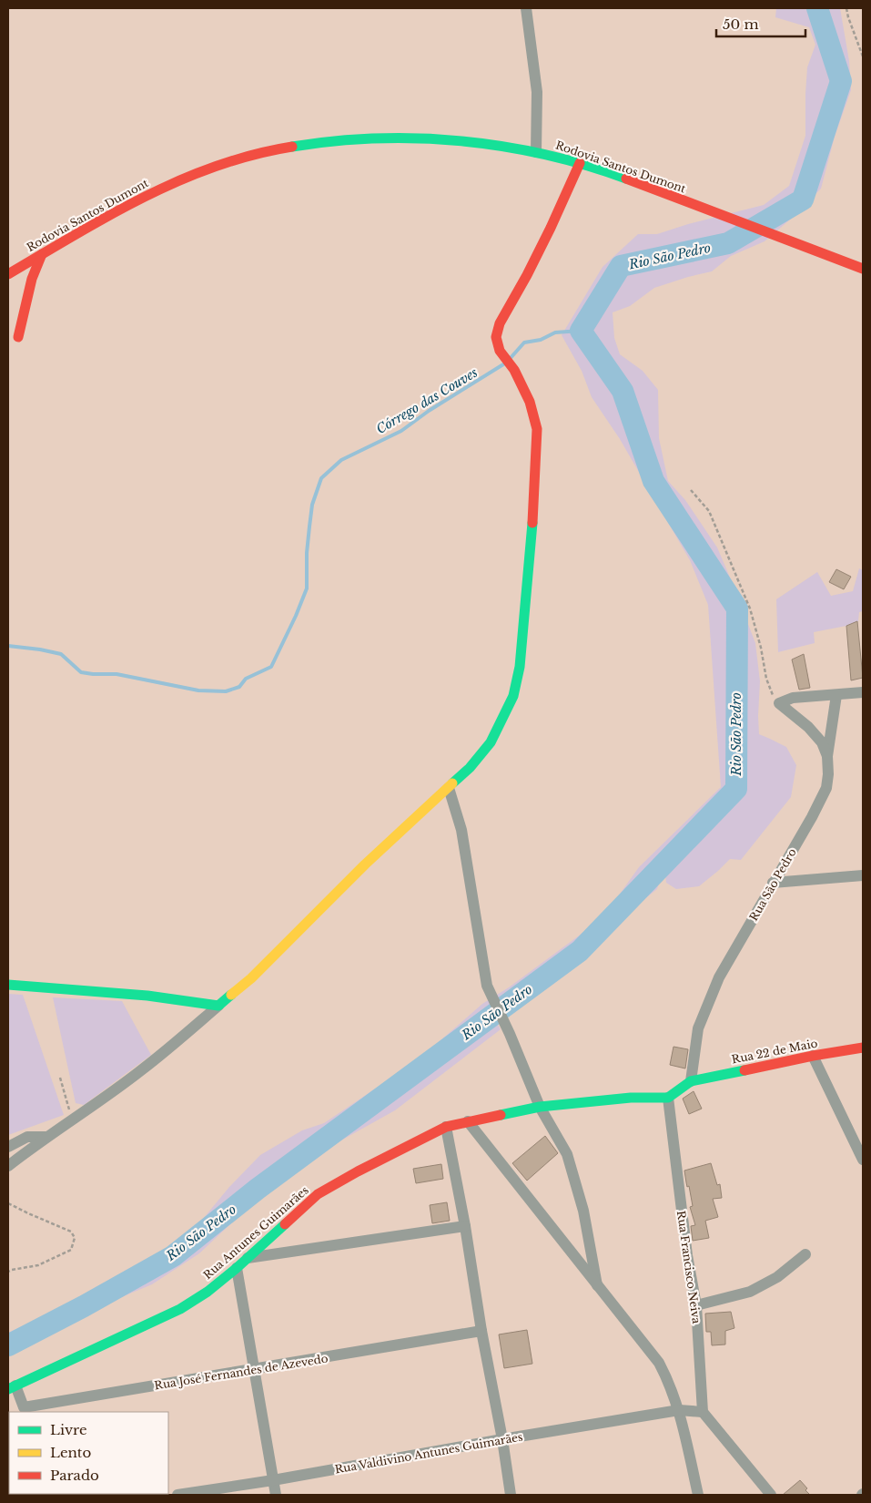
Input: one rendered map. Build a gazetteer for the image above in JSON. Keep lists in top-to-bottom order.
{
  "streets": {
    "main road": ["Rodovia Santos Dumont", "Rua 22 de Maio", "Rua Antunes Guimarães"],
    "street": [
      "Rua São Pedro",
      "Rua Francisco Neiva",
      "Rua José Fernandes de Azevedo",
      "Rua Valdivino Antunes Guimarães"
    ]
  },
  "crossings": [
    ["Rua São Pedro", "Rua 22 de Maio"],
    ["Rua Antunes Guimarães", "Rua Francisco Neiva"],
    ["Rua Antunes Guimarães", "Rua José Fernandes de Azevedo"],
    ["Rua Francisco Neiva", "Rua Valdivino Antunes Guimarães"]
  ],
  "water": ["Rio São Pedro", "Córrego das Couves"],
  "legend": ["Livre", "Lento", "Parado"],
  "scale_bar": "50 m"
}
